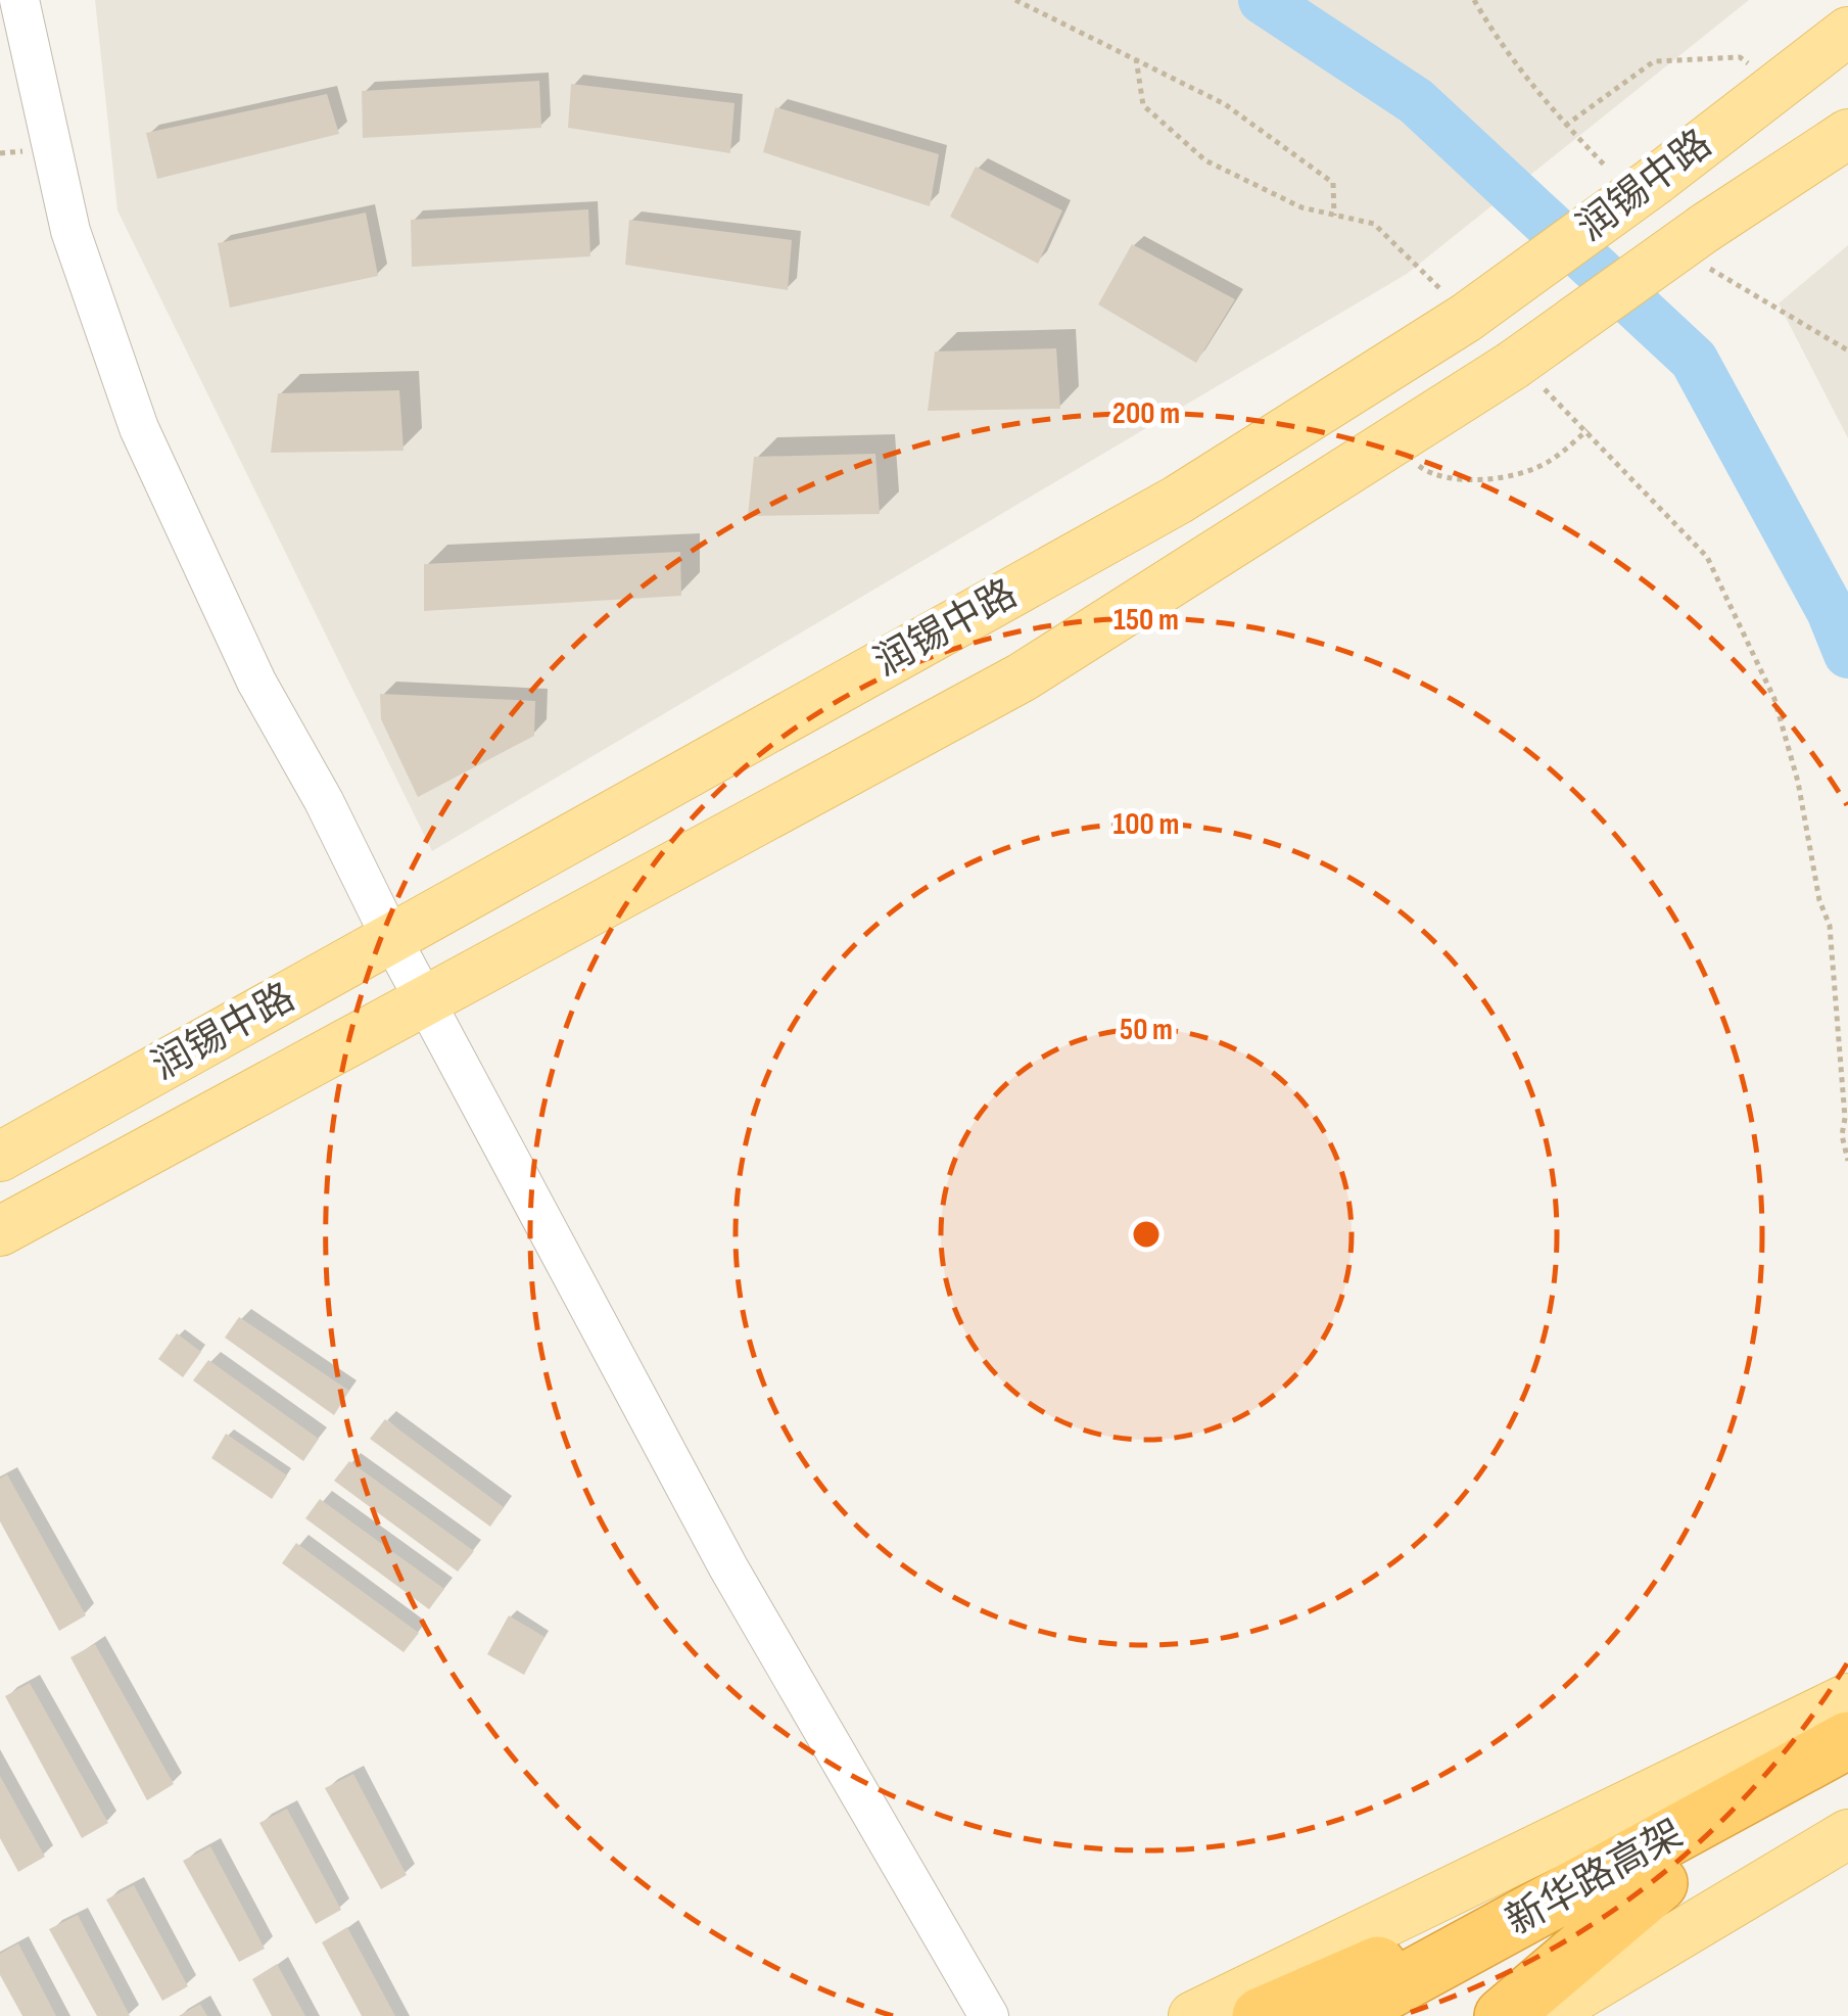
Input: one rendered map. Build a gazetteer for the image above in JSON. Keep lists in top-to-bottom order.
{
  "streets": {
    "highway": ["新华路高架"],
    "main road": ["润锡中路"]
  },
  "rings": [
    "200 m",
    "150 m",
    "100 m",
    "50 m"
  ]
}
